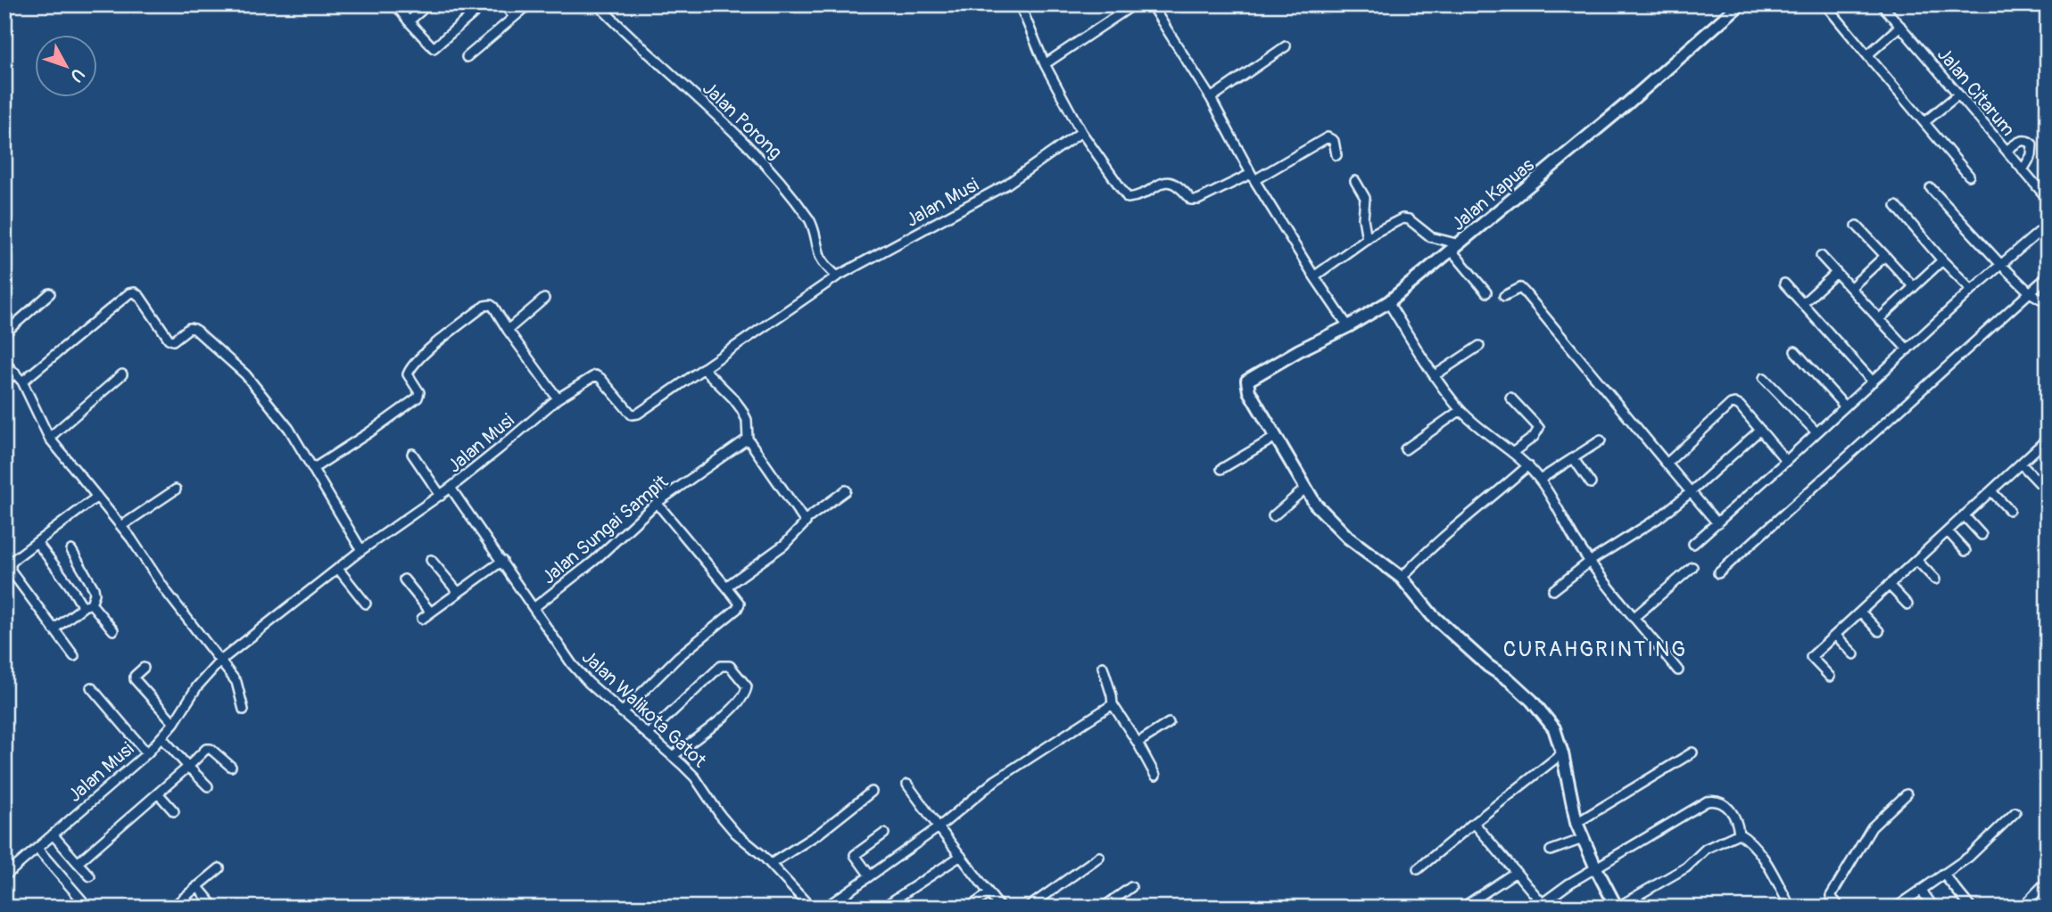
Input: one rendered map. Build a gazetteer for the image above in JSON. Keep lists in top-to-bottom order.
{
  "streets": {
    "main road": ["Jalan Kapuas"],
    "street": [
      "Jalan Citarum",
      "Jalan Porong",
      "Jalan Musi",
      "Jalan Sungai Sampit",
      "Jalan Walikota Gatot"
    ]
  },
  "crossings": [
    ["Jalan Porong", "Jalan Musi"],
    ["Jalan Musi", "Jalan Walikota Gatot"],
    ["Jalan Sungai Sampit", "Jalan Walikota Gatot"]
  ],
  "districts": ["CURAHGRINTING"],
  "north": "bottom right"
}
